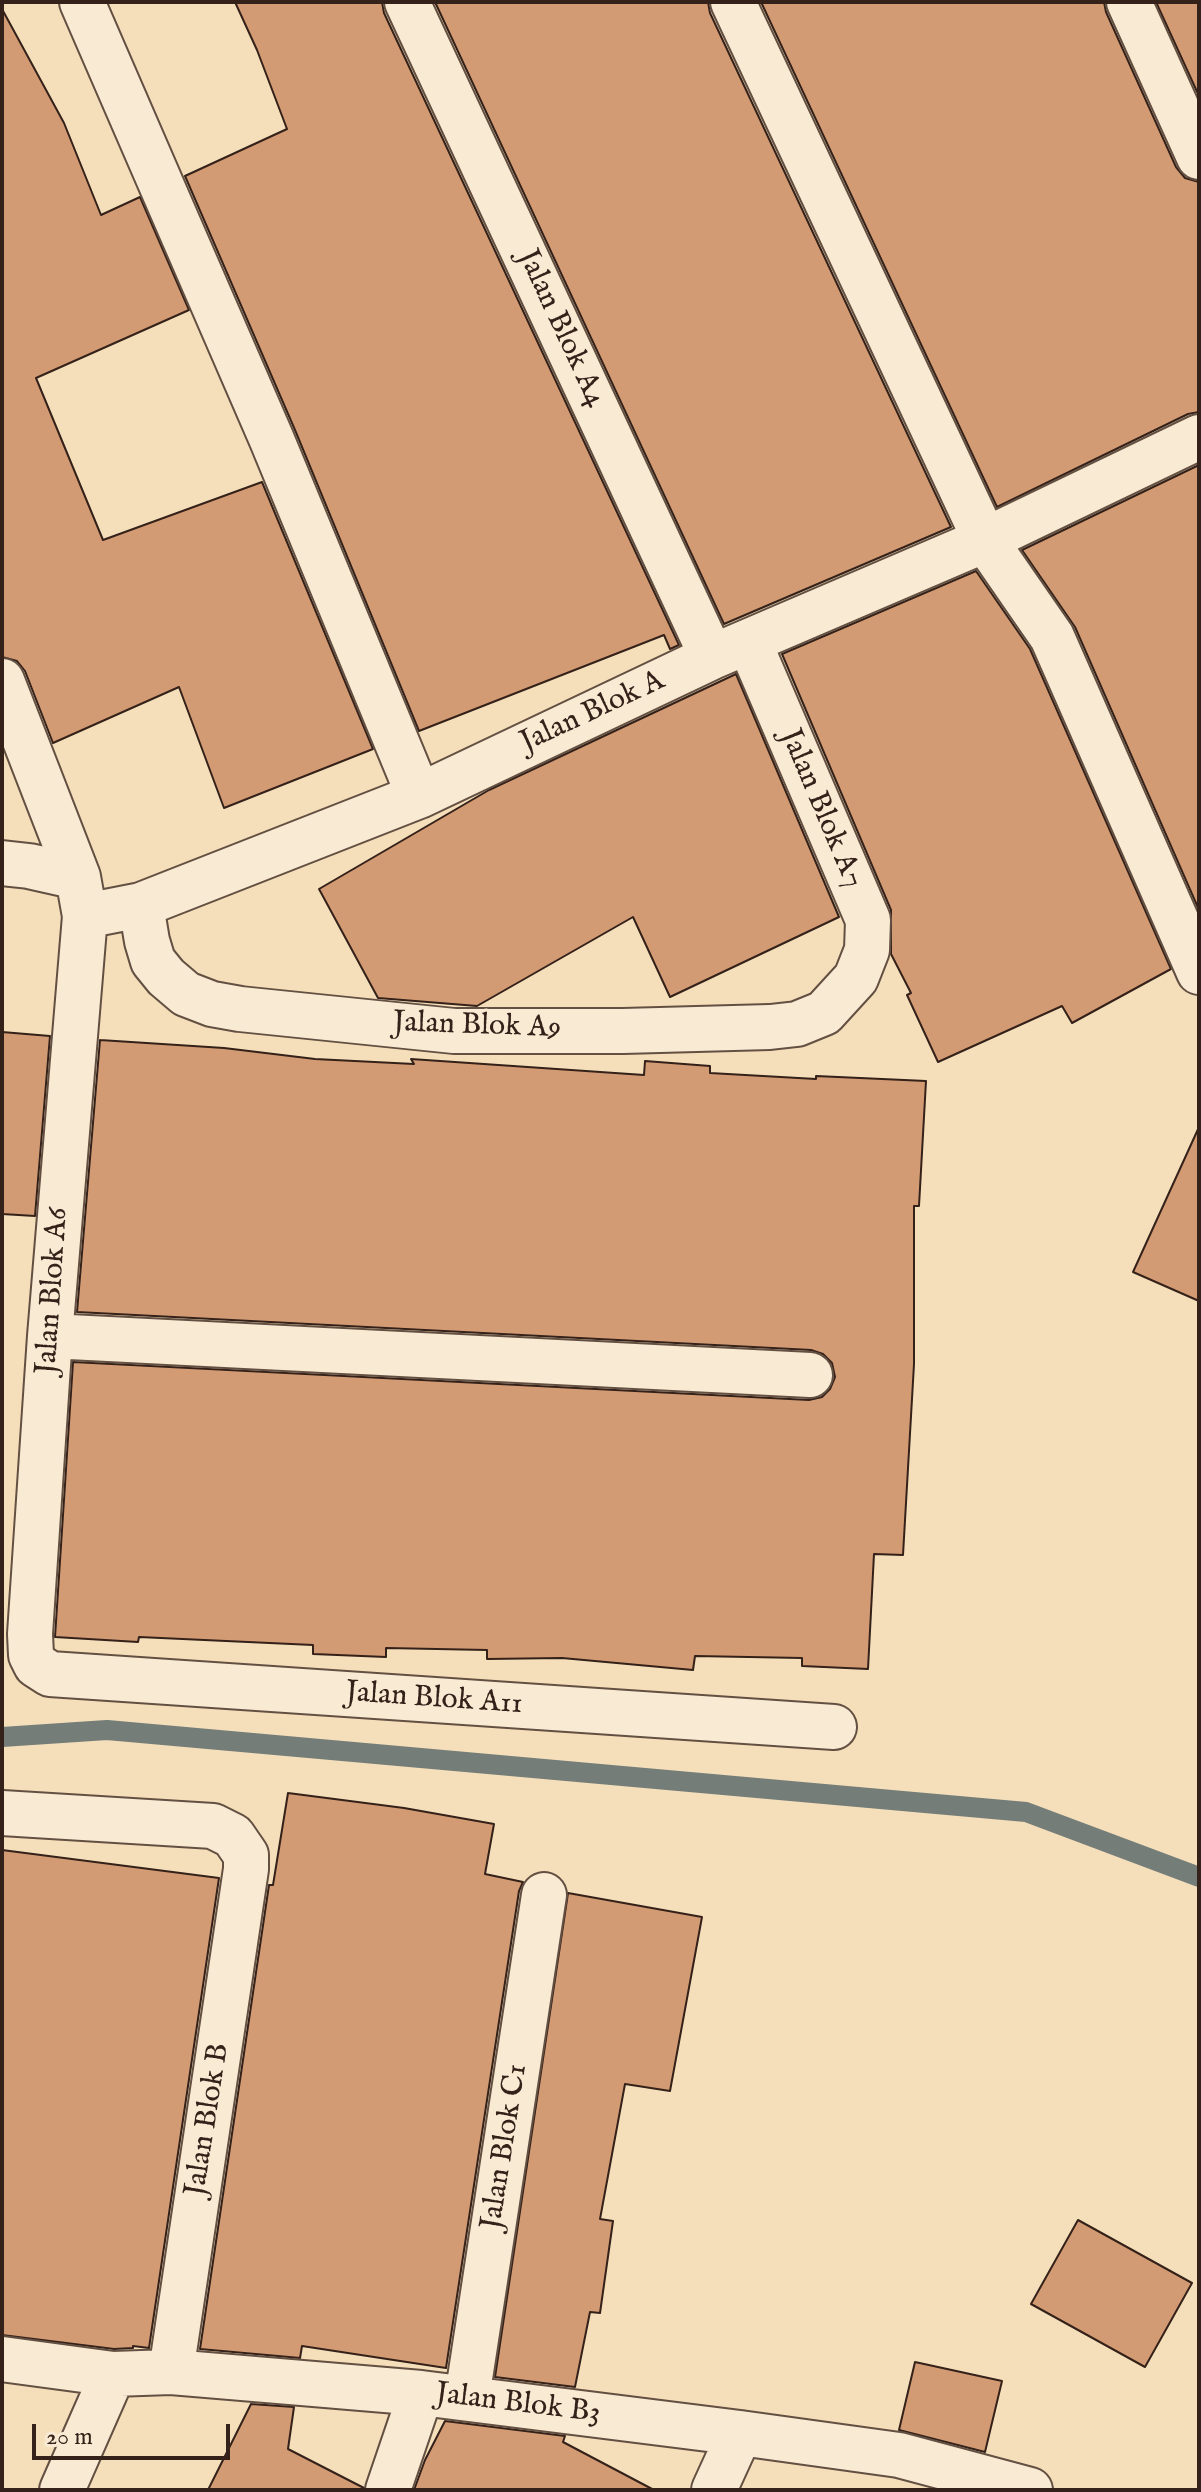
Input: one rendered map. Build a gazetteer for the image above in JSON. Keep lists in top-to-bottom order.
{
  "streets": {
    "street": [
      "Jalan Blok A4",
      "Jalan Blok A",
      "Jalan Blok A7",
      "Jalan Blok A9",
      "Jalan Blok A6",
      "Jalan Blok A11",
      "Jalan Blok B",
      "Jalan Blok C1",
      "Jalan Blok B3"
    ]
  },
  "crossings": [
    ["Jalan Blok A4", "Jalan Blok A"],
    ["Jalan Blok A4", "Jalan Blok A7"],
    ["Jalan Blok A", "Jalan Blok A7"],
    ["Jalan Blok A", "Jalan Blok A9"],
    ["Jalan Blok A", "Jalan Blok A6"],
    ["Jalan Blok A7", "Jalan Blok A9"],
    ["Jalan Blok A6", "Jalan Blok A11"],
    ["Jalan Blok B", "Jalan Blok B3"],
    ["Jalan Blok C1", "Jalan Blok B3"]
  ],
  "scale_bar": "20 m"
}
